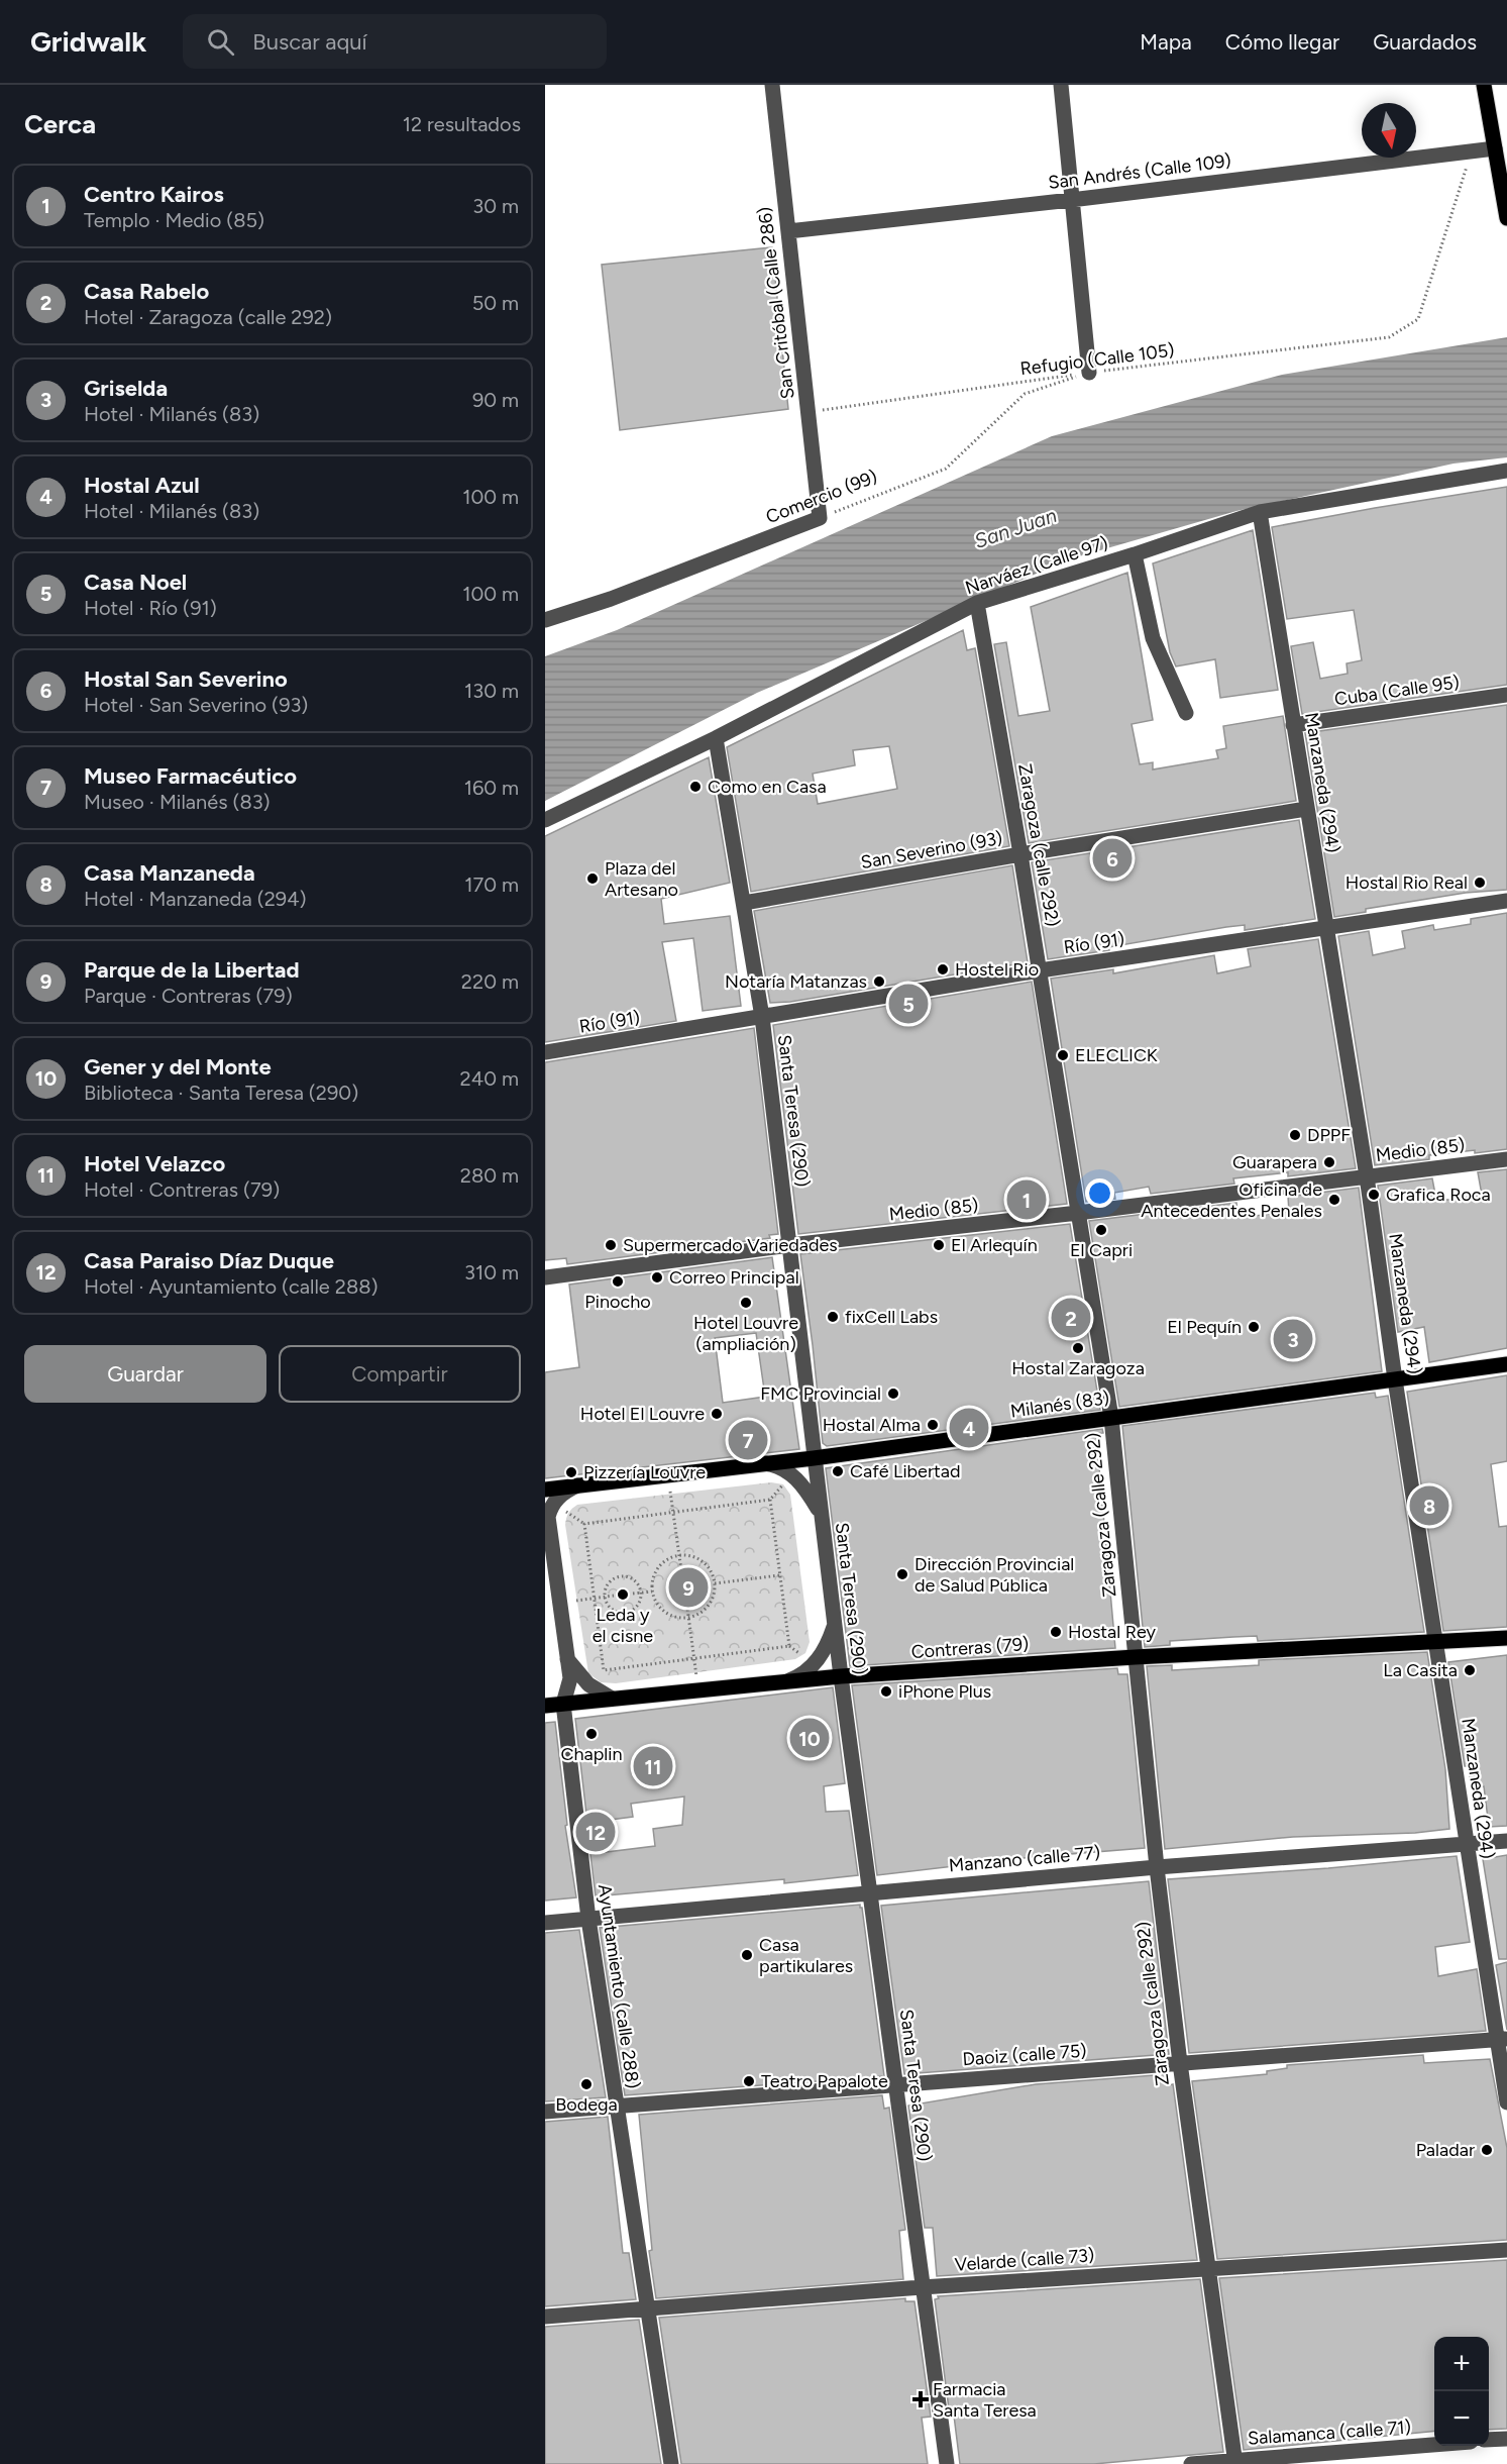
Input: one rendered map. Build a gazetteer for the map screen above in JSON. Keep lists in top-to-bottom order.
{
  "streets": {
    "main road": ["Milanés (83)", "Contreras (79)"],
    "street": [
      "San Andrés (Calle 109)",
      "San Critóbal (Calle 286)",
      "Comercio (99)",
      "Narváez (Calle 97)",
      "Cuba (Calle 95)",
      "Manzaneda (294)",
      "Zaragoza (calle 292)",
      "San Severino (93)",
      "Río (91)",
      "Santa Teresa (290)",
      "Medio (85)",
      "Manzano (calle 77)",
      "Ayuntamiento (calle 288)",
      "Daoiz (calle 75)",
      "Velarde (calle 73)",
      "Salamanca (calle 71)"
    ],
    "path": ["Refugio (Calle 105)"]
  },
  "crossings": [
    ["San Andrés (Calle 109)", "San Critóbal (Calle 286)"],
    ["San Andrés (Calle 109)", "Refugio (Calle 105)"],
    ["San Critóbal (Calle 286)", "Refugio (Calle 105)"],
    ["San Critóbal (Calle 286)", "Comercio (99)"],
    ["Refugio (Calle 105)", "Comercio (99)"],
    ["Narváez (Calle 97)", "Manzaneda (294)"],
    ["Narváez (Calle 97)", "Zaragoza (calle 292)"],
    ["Narváez (Calle 97)", "Santa Teresa (290)"],
    ["Cuba (Calle 95)", "Manzaneda (294)"],
    ["Manzaneda (294)", "San Severino (93)"],
    ["Manzaneda (294)", "Río (91)"],
    ["Manzaneda (294)", "Medio (85)"],
    ["Manzaneda (294)", "Milanés (83)"],
    ["Manzaneda (294)", "Contreras (79)"],
    ["Manzaneda (294)", "Manzano (calle 77)"],
    ["Manzaneda (294)", "Daoiz (calle 75)"],
    ["Zaragoza (calle 292)", "San Severino (93)"],
    ["Zaragoza (calle 292)", "Río (91)"],
    ["Zaragoza (calle 292)", "Medio (85)"],
    ["Zaragoza (calle 292)", "Milanés (83)"],
    ["Zaragoza (calle 292)", "Contreras (79)"],
    ["Zaragoza (calle 292)", "Manzano (calle 77)"],
    ["Zaragoza (calle 292)", "Daoiz (calle 75)"],
    ["Zaragoza (calle 292)", "Velarde (calle 73)"],
    ["Zaragoza (calle 292)", "Salamanca (calle 71)"],
    ["San Severino (93)", "Santa Teresa (290)"],
    ["Río (91)", "Santa Teresa (290)"],
    ["Santa Teresa (290)", "Medio (85)"],
    ["Santa Teresa (290)", "Milanés (83)"],
    ["Santa Teresa (290)", "Contreras (79)"],
    ["Santa Teresa (290)", "Manzano (calle 77)"],
    ["Santa Teresa (290)", "Daoiz (calle 75)"],
    ["Santa Teresa (290)", "Velarde (calle 73)"],
    ["Contreras (79)", "Ayuntamiento (calle 288)"],
    ["Manzano (calle 77)", "Ayuntamiento (calle 288)"],
    ["Ayuntamiento (calle 288)", "Daoiz (calle 75)"],
    ["Ayuntamiento (calle 288)", "Velarde (calle 73)"]
  ],
  "water": ["San Juan"],
  "places": {
    "other": [
      "Como en Casa",
      "Plaza del Artesano",
      "Hostal Rio Real",
      "Hostel Rio",
      "Notaría Matanzas",
      "ELECLICK",
      "DPPF",
      "Guarapera",
      "Grafica Roca",
      "Oficina de Antecedentes Penales",
      "El Capri",
      "Supermercado Variedades",
      "El Arlequín",
      "Correo Principal",
      "Pinocho",
      "Hotel Louvre (ampliación)",
      "fixCell Labs",
      "El Pequín",
      "Hostal Zaragoza",
      "FMC Provincial",
      "Hotel El Louvre",
      "Hostal Alma",
      "Café Libertad",
      "Pizzería Louvre",
      "Dirección Provincial de Salud Pública",
      "Leda y el cisne",
      "Hostal Rey",
      "La Casita",
      "iPhone Plus",
      "Chaplin",
      "Casa partikulares",
      "Teatro Papalote",
      "Bodega",
      "Paladar"
    ],
    "health": ["Farmacia Santa Teresa"]
  },
  "north": "bottom",
  "page": {
    "header": "Gridwalk",
    "search": "Buscar aquí",
    "nav": ["Mapa", "Cómo llegar", "Guardados"],
    "heading": ["Cerca", "12 resultados"],
    "list": [
      {
        "mark": "1",
        "name": "Centro Kairos",
        "note": "Templo · Medio (85)",
        "value": "30 m"
      },
      {
        "mark": "2",
        "name": "Casa Rabelo",
        "note": "Hotel · Zaragoza (calle 292)",
        "value": "50 m"
      },
      {
        "mark": "3",
        "name": "Griselda",
        "note": "Hotel · Milanés (83)",
        "value": "90 m"
      },
      {
        "mark": "4",
        "name": "Hostal Azul",
        "note": "Hotel · Milanés (83)",
        "value": "100 m"
      },
      {
        "mark": "5",
        "name": "Casa Noel",
        "note": "Hotel · Río (91)",
        "value": "100 m"
      },
      {
        "mark": "6",
        "name": "Hostal San Severino",
        "note": "Hotel · San Severino (93)",
        "value": "130 m"
      },
      {
        "mark": "7",
        "name": "Museo Farmacéutico",
        "note": "Museo · Milanés (83)",
        "value": "160 m"
      },
      {
        "mark": "8",
        "name": "Casa Manzaneda",
        "note": "Hotel · Manzaneda (294)",
        "value": "170 m"
      },
      {
        "mark": "9",
        "name": "Parque de la Libertad",
        "note": "Parque · Contreras (79)",
        "value": "220 m"
      },
      {
        "mark": "10",
        "name": "Gener y del Monte",
        "note": "Biblioteca · Santa Teresa (290)",
        "value": "240 m"
      },
      {
        "mark": "11",
        "name": "Hotel Velazco",
        "note": "Hotel · Contreras (79)",
        "value": "280 m"
      },
      {
        "mark": "12",
        "name": "Casa Paraiso Díaz Duque",
        "note": "Hotel · Ayuntamiento (calle 288)",
        "value": "310 m"
      }
    ],
    "pins": [
      "6",
      "5",
      "1",
      "2",
      "3",
      "4",
      "7",
      "8",
      "9",
      "10",
      "11",
      "12"
    ],
    "buttons": ["Guardar", "Compartir"],
    "map_buttons": ["+", "−"]
  }
}
